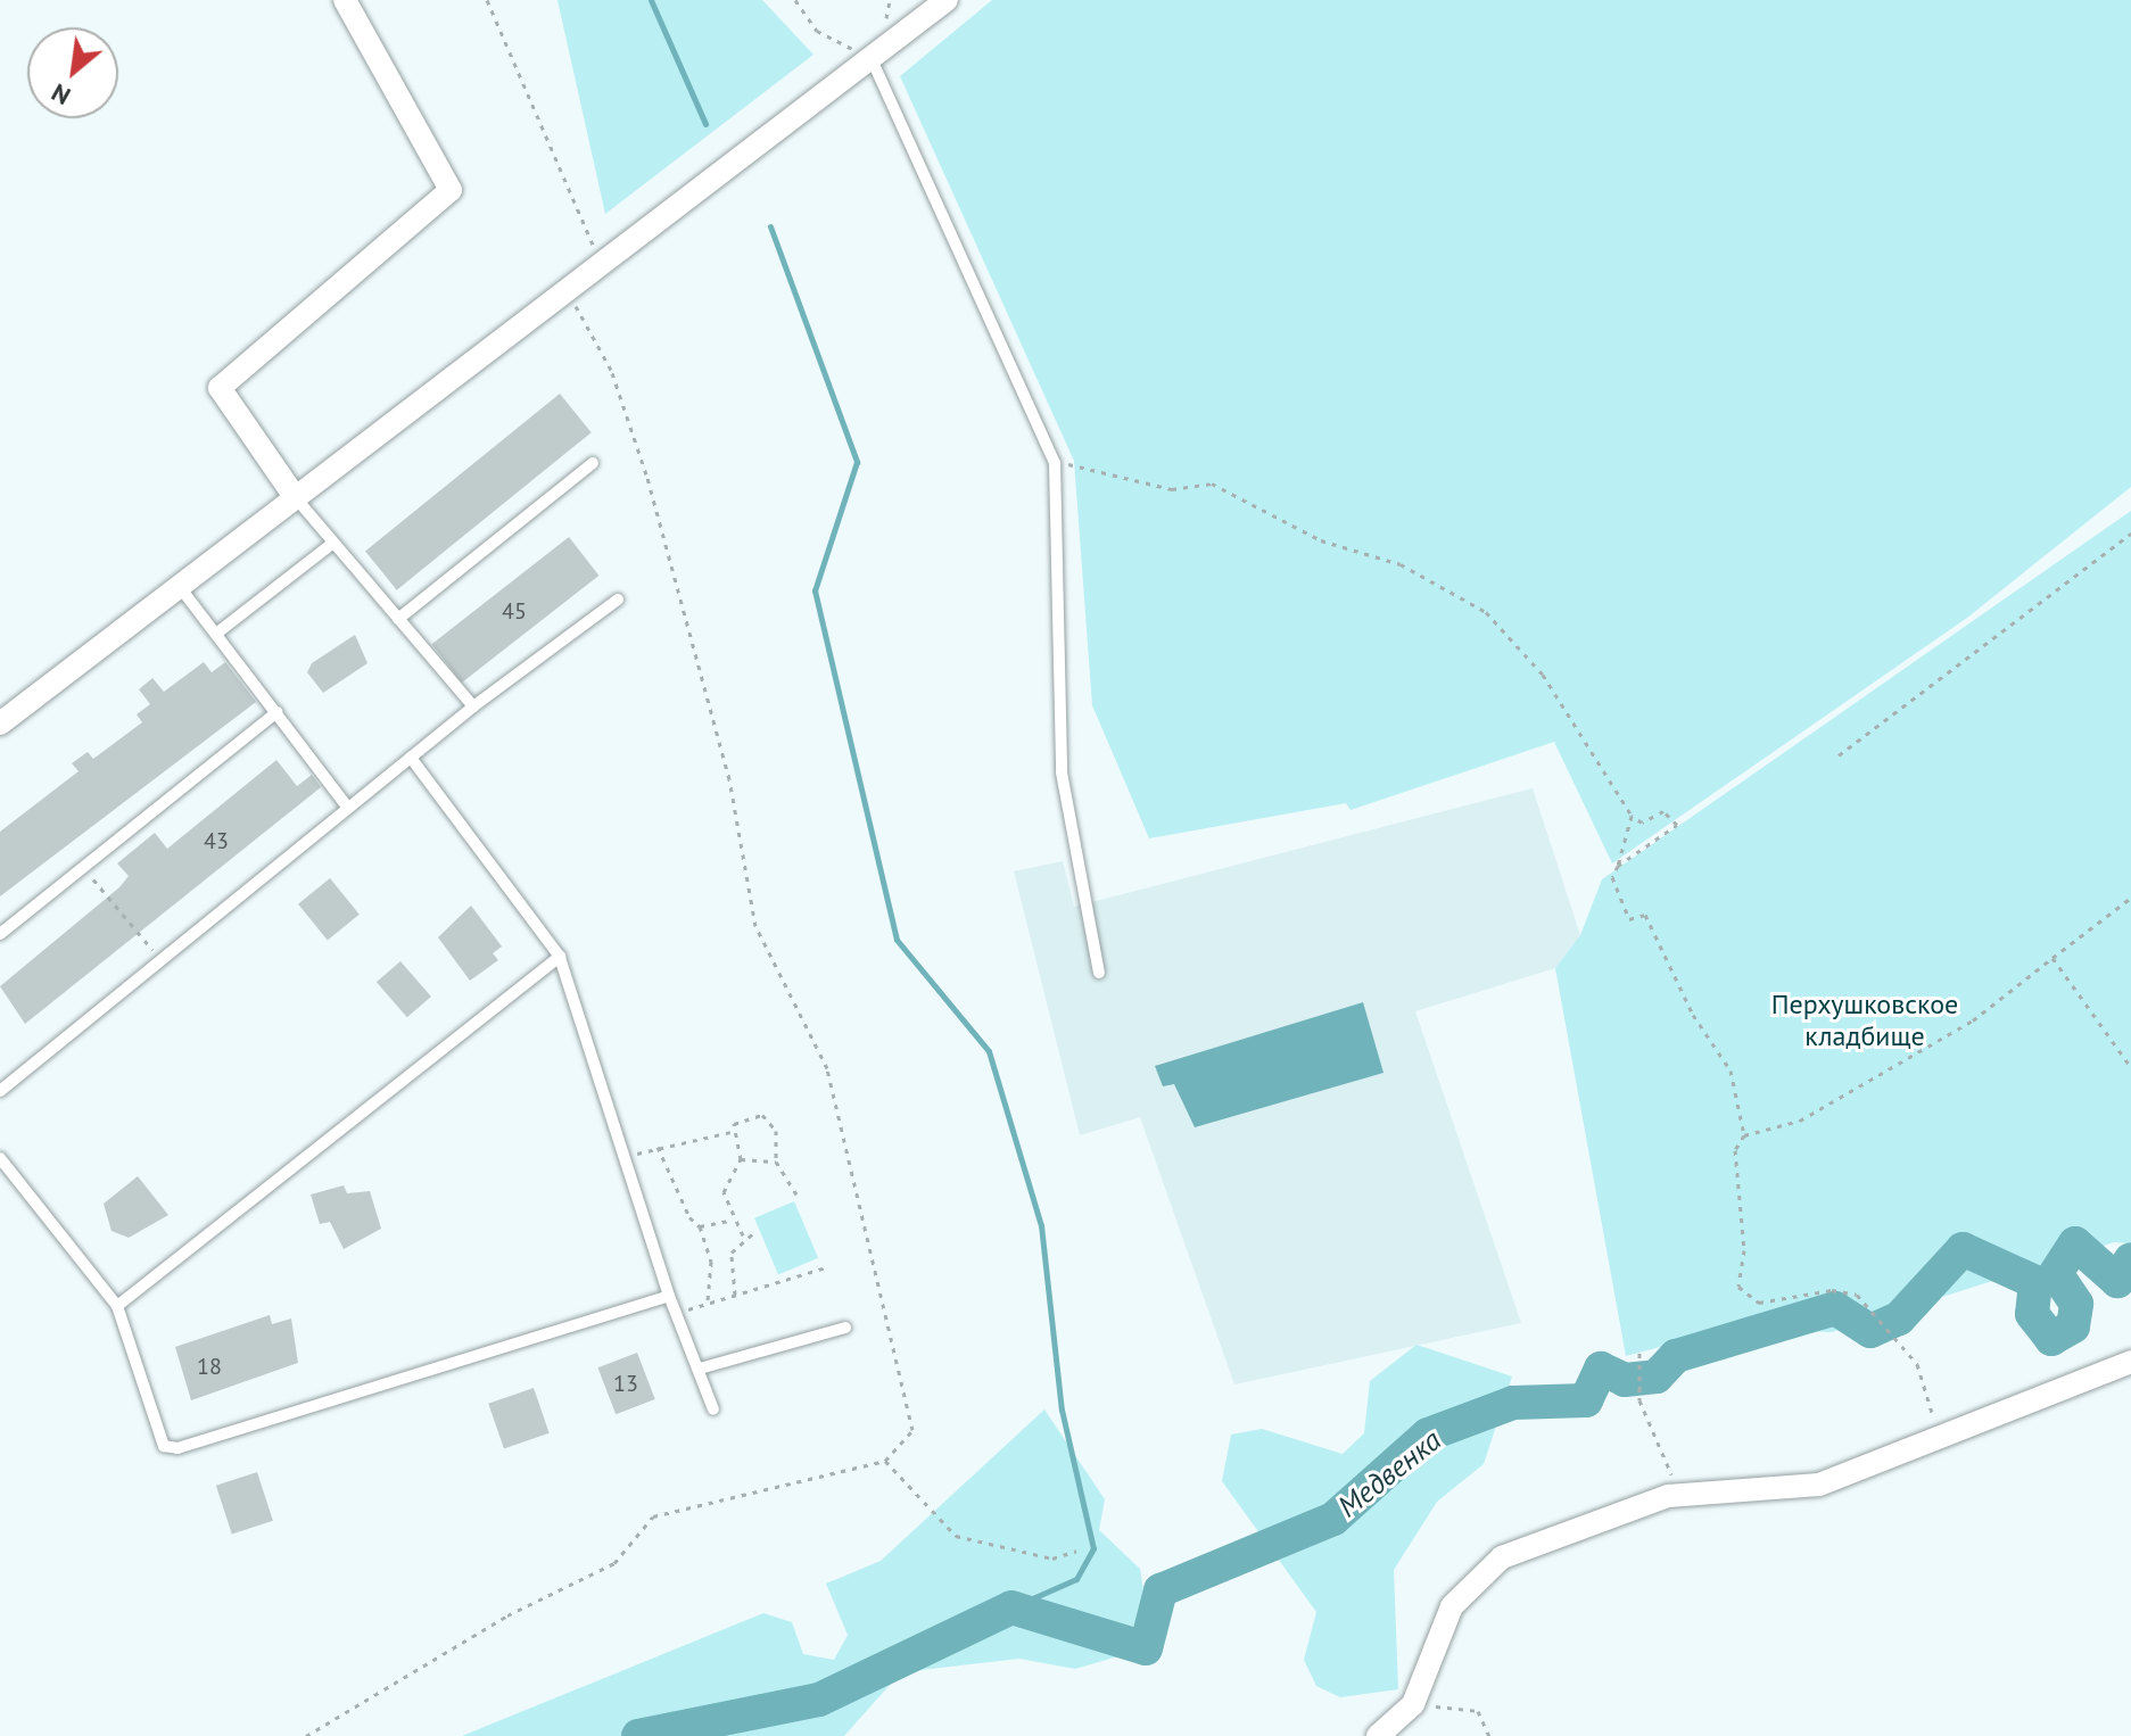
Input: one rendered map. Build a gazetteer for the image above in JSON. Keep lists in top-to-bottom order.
{
  "water": ["Медвенка"],
  "parks": ["Перхушковское кладбище"],
  "house_numbers": [
    "45",
    "43",
    "18",
    "13"
  ],
  "north": "bottom left"
}
